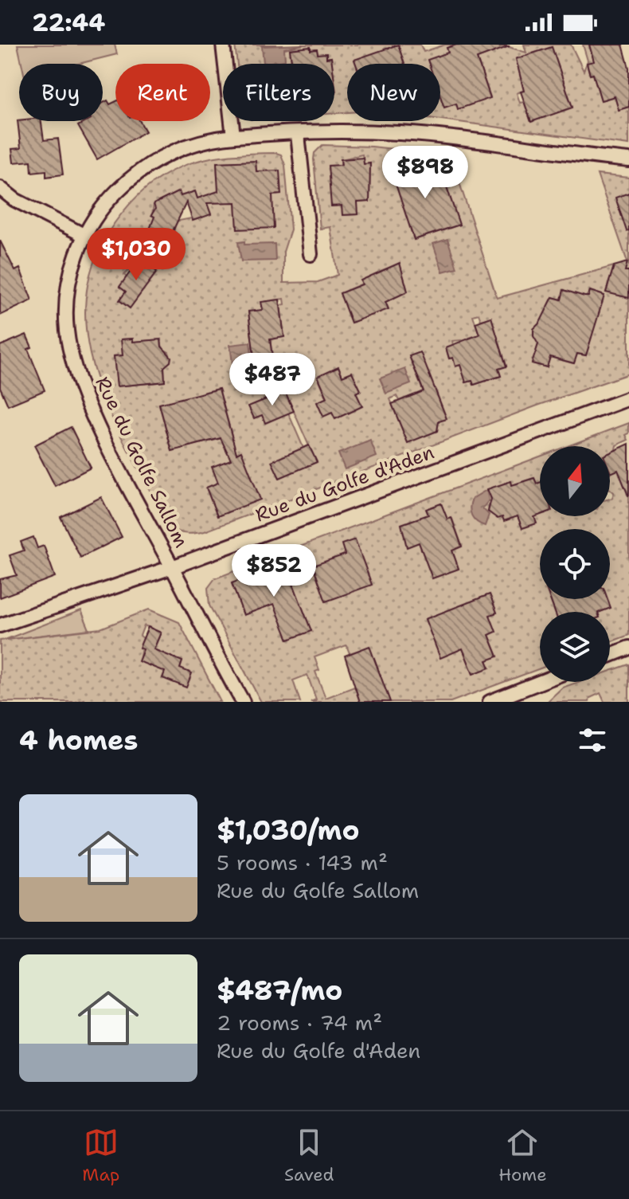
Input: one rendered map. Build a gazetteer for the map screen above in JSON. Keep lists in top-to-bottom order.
{
  "streets": {
    "street": ["Rue du Golfe Sallom", "Rue du Golfe d'Aden"]
  },
  "crossings": [
    ["Rue du Golfe Sallom", "Rue du Golfe d'Aden"]
  ],
  "north": "top",
  "page": {
    "status": "22:44",
    "chip": [
      "Buy",
      "Rent",
      "Filters",
      "New"
    ],
    "price": [
      "$898",
      "$1,030",
      "$487",
      "$852"
    ],
    "heading": "4 homes",
    "list": [
      {
        "name": "$1,030/mo",
        "note": "5 rooms · 143 m² · Rue du Golfe Sallom"
      },
      {
        "name": "$487/mo",
        "note": "2 rooms · 74 m² · Rue du Golfe d'Aden"
      }
    ],
    "tabs": ["Map", "Saved", "Home"]
  }
}
